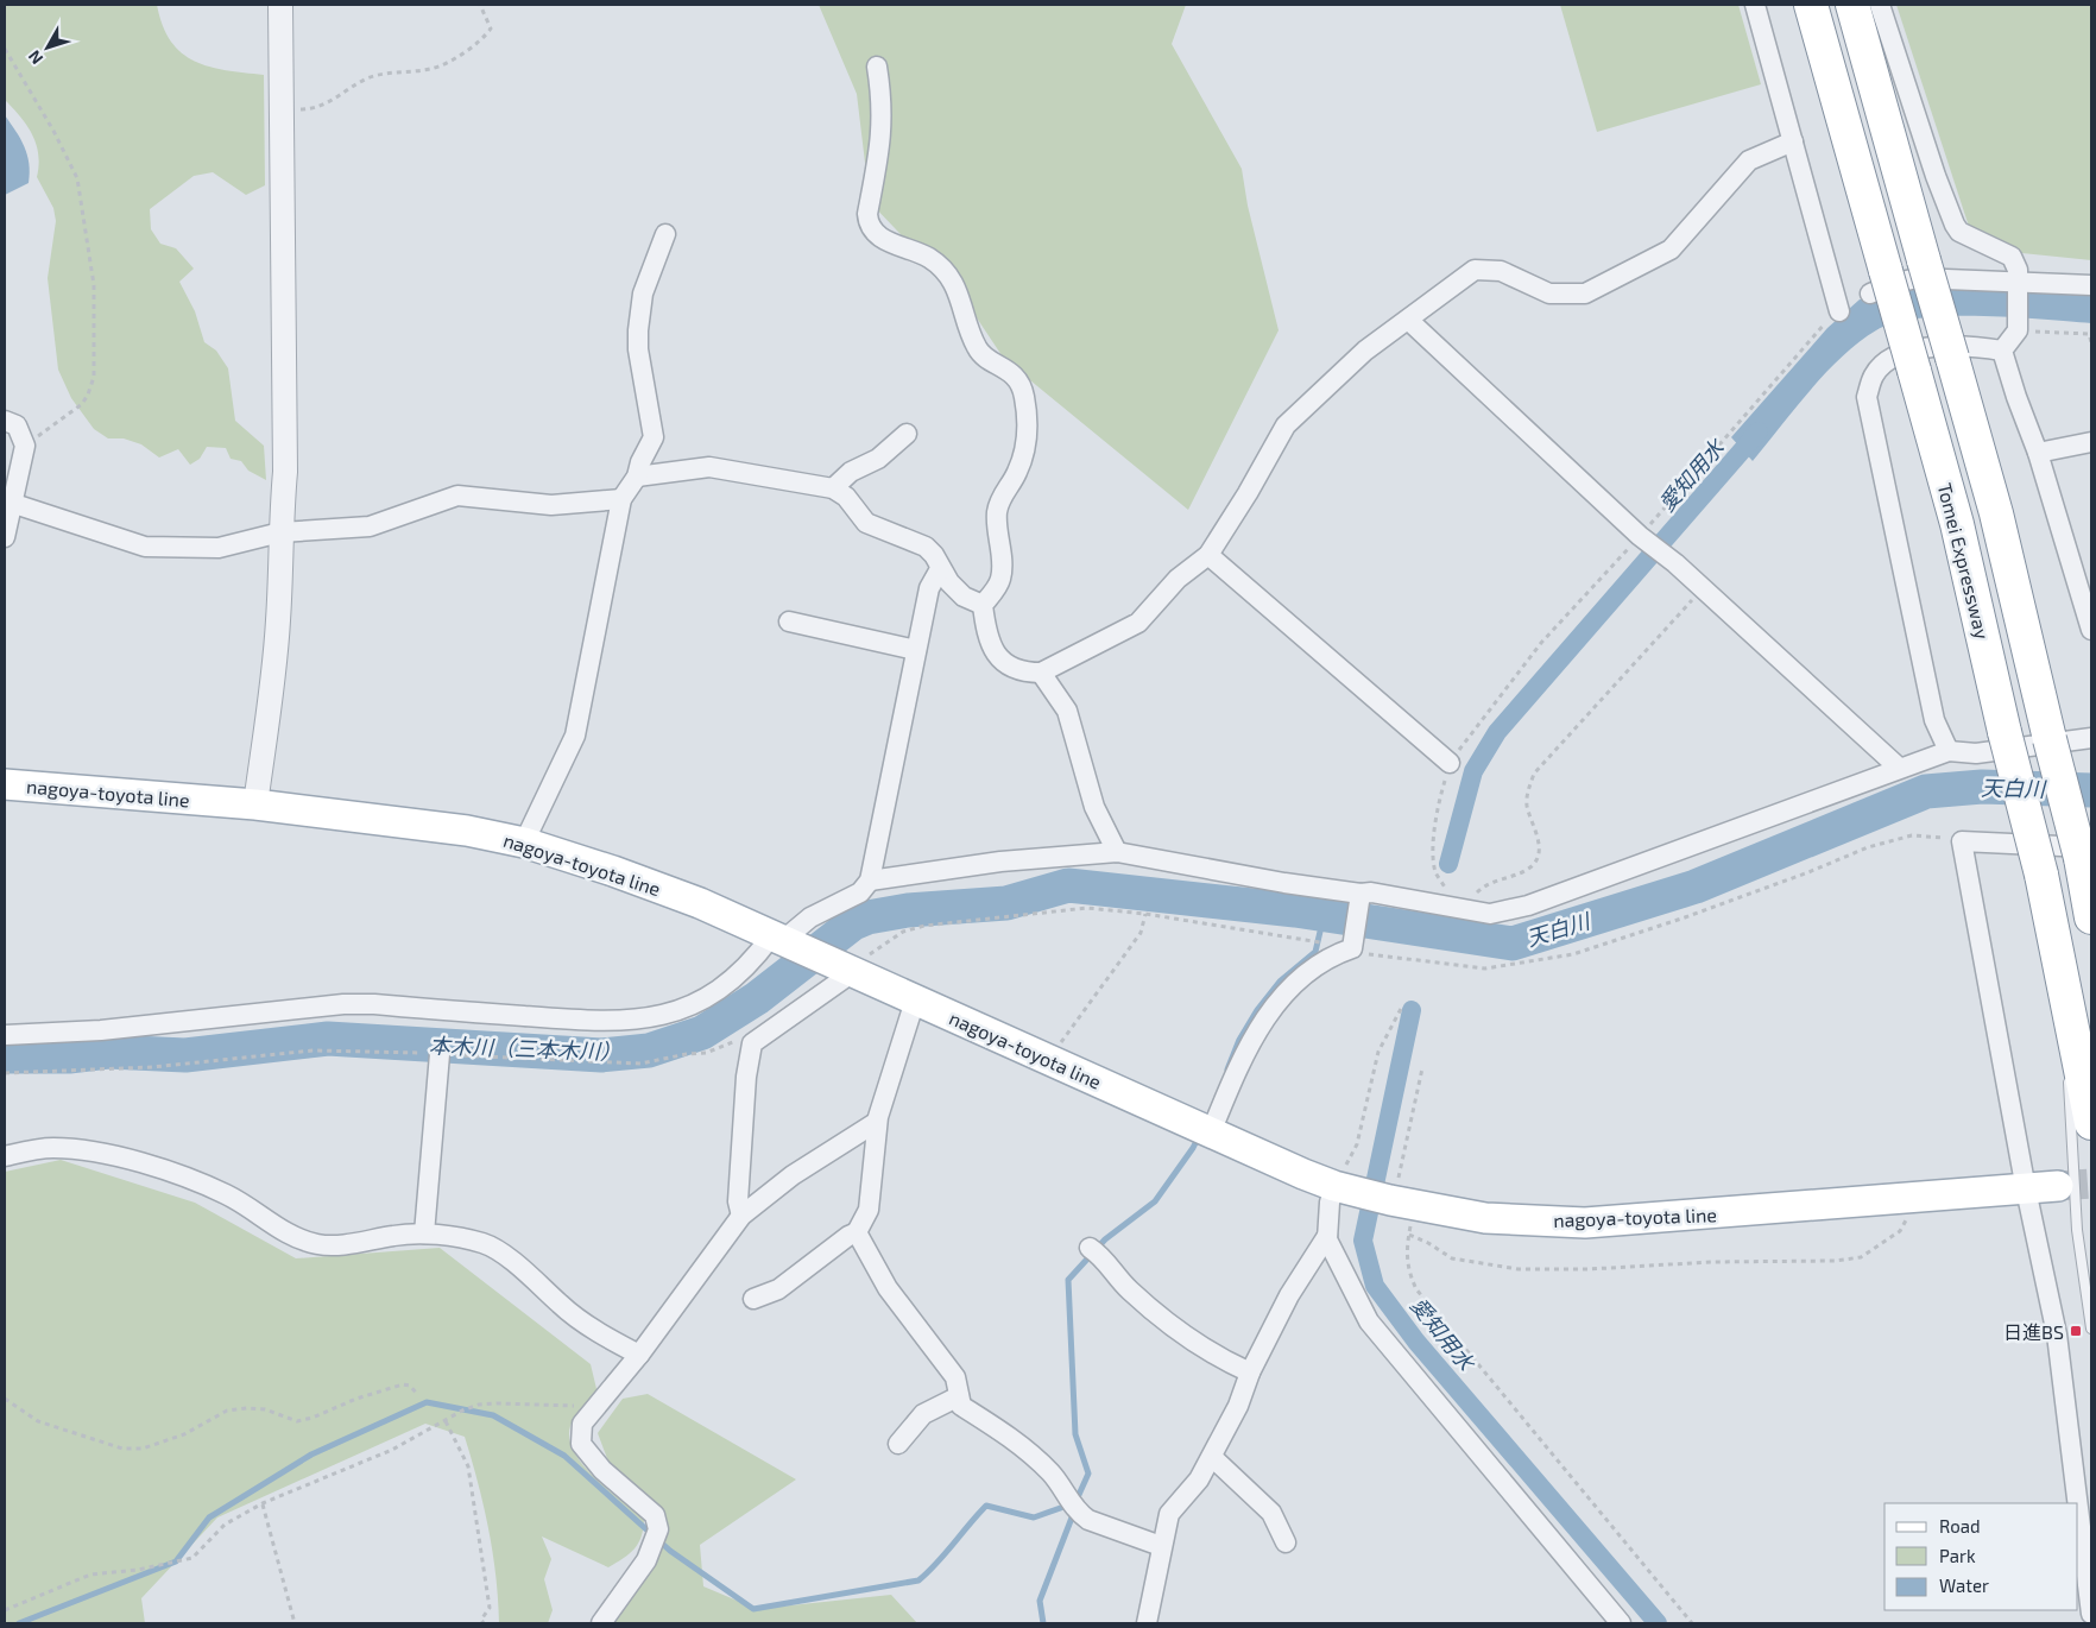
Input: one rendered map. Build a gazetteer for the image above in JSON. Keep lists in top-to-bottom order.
{
  "streets": {
    "highway": ["Tomei Expressway"],
    "main road": ["nagoya-toyota line"]
  },
  "water": ["愛知用水", "天白川", "本木川（三本木川）"],
  "places": {
    "transit": ["日進BS"]
  },
  "legend": ["Road", "Park", "Water"],
  "north": "bottom left"
}
